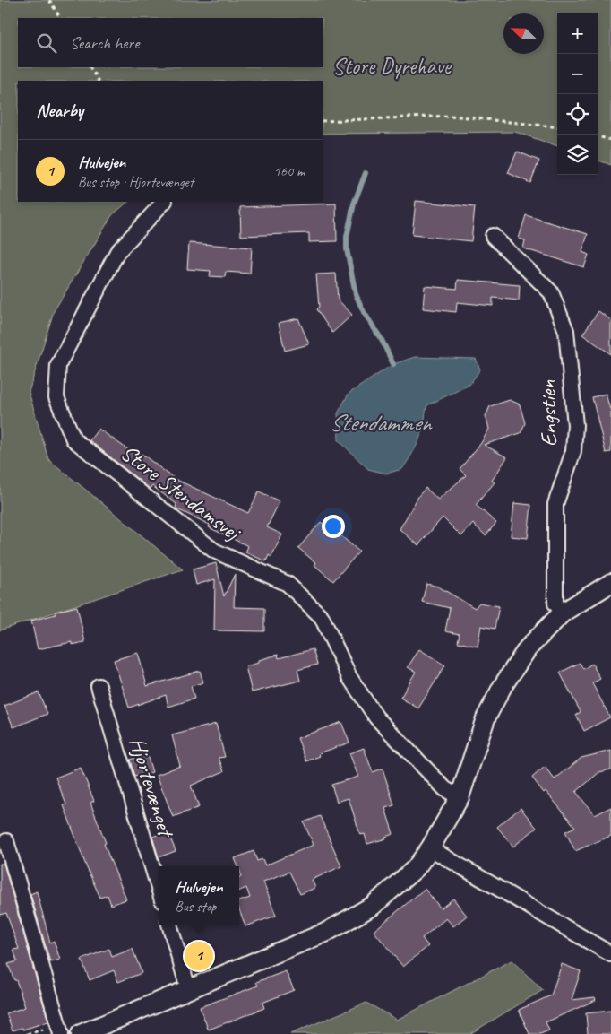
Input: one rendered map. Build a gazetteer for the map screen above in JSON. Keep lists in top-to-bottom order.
{
  "streets": {
    "street": ["Engstien", "Store Stendamsvej", "Hjortevænget"]
  },
  "water": ["Stendammen"],
  "parks": ["Store Dyrehave"],
  "north": "top left",
  "page": {
    "map_buttons": ["+", "−"],
    "search": "Search here",
    "heading": "Nearby",
    "list": [
      {
        "mark": "1",
        "name": "Hulvejen",
        "note": "Bus stop · Hjortevænget",
        "value": "160 m"
      }
    ],
    "popup": ["Hulvejen", "Bus stop"],
    "pins": "1"
  }
}
